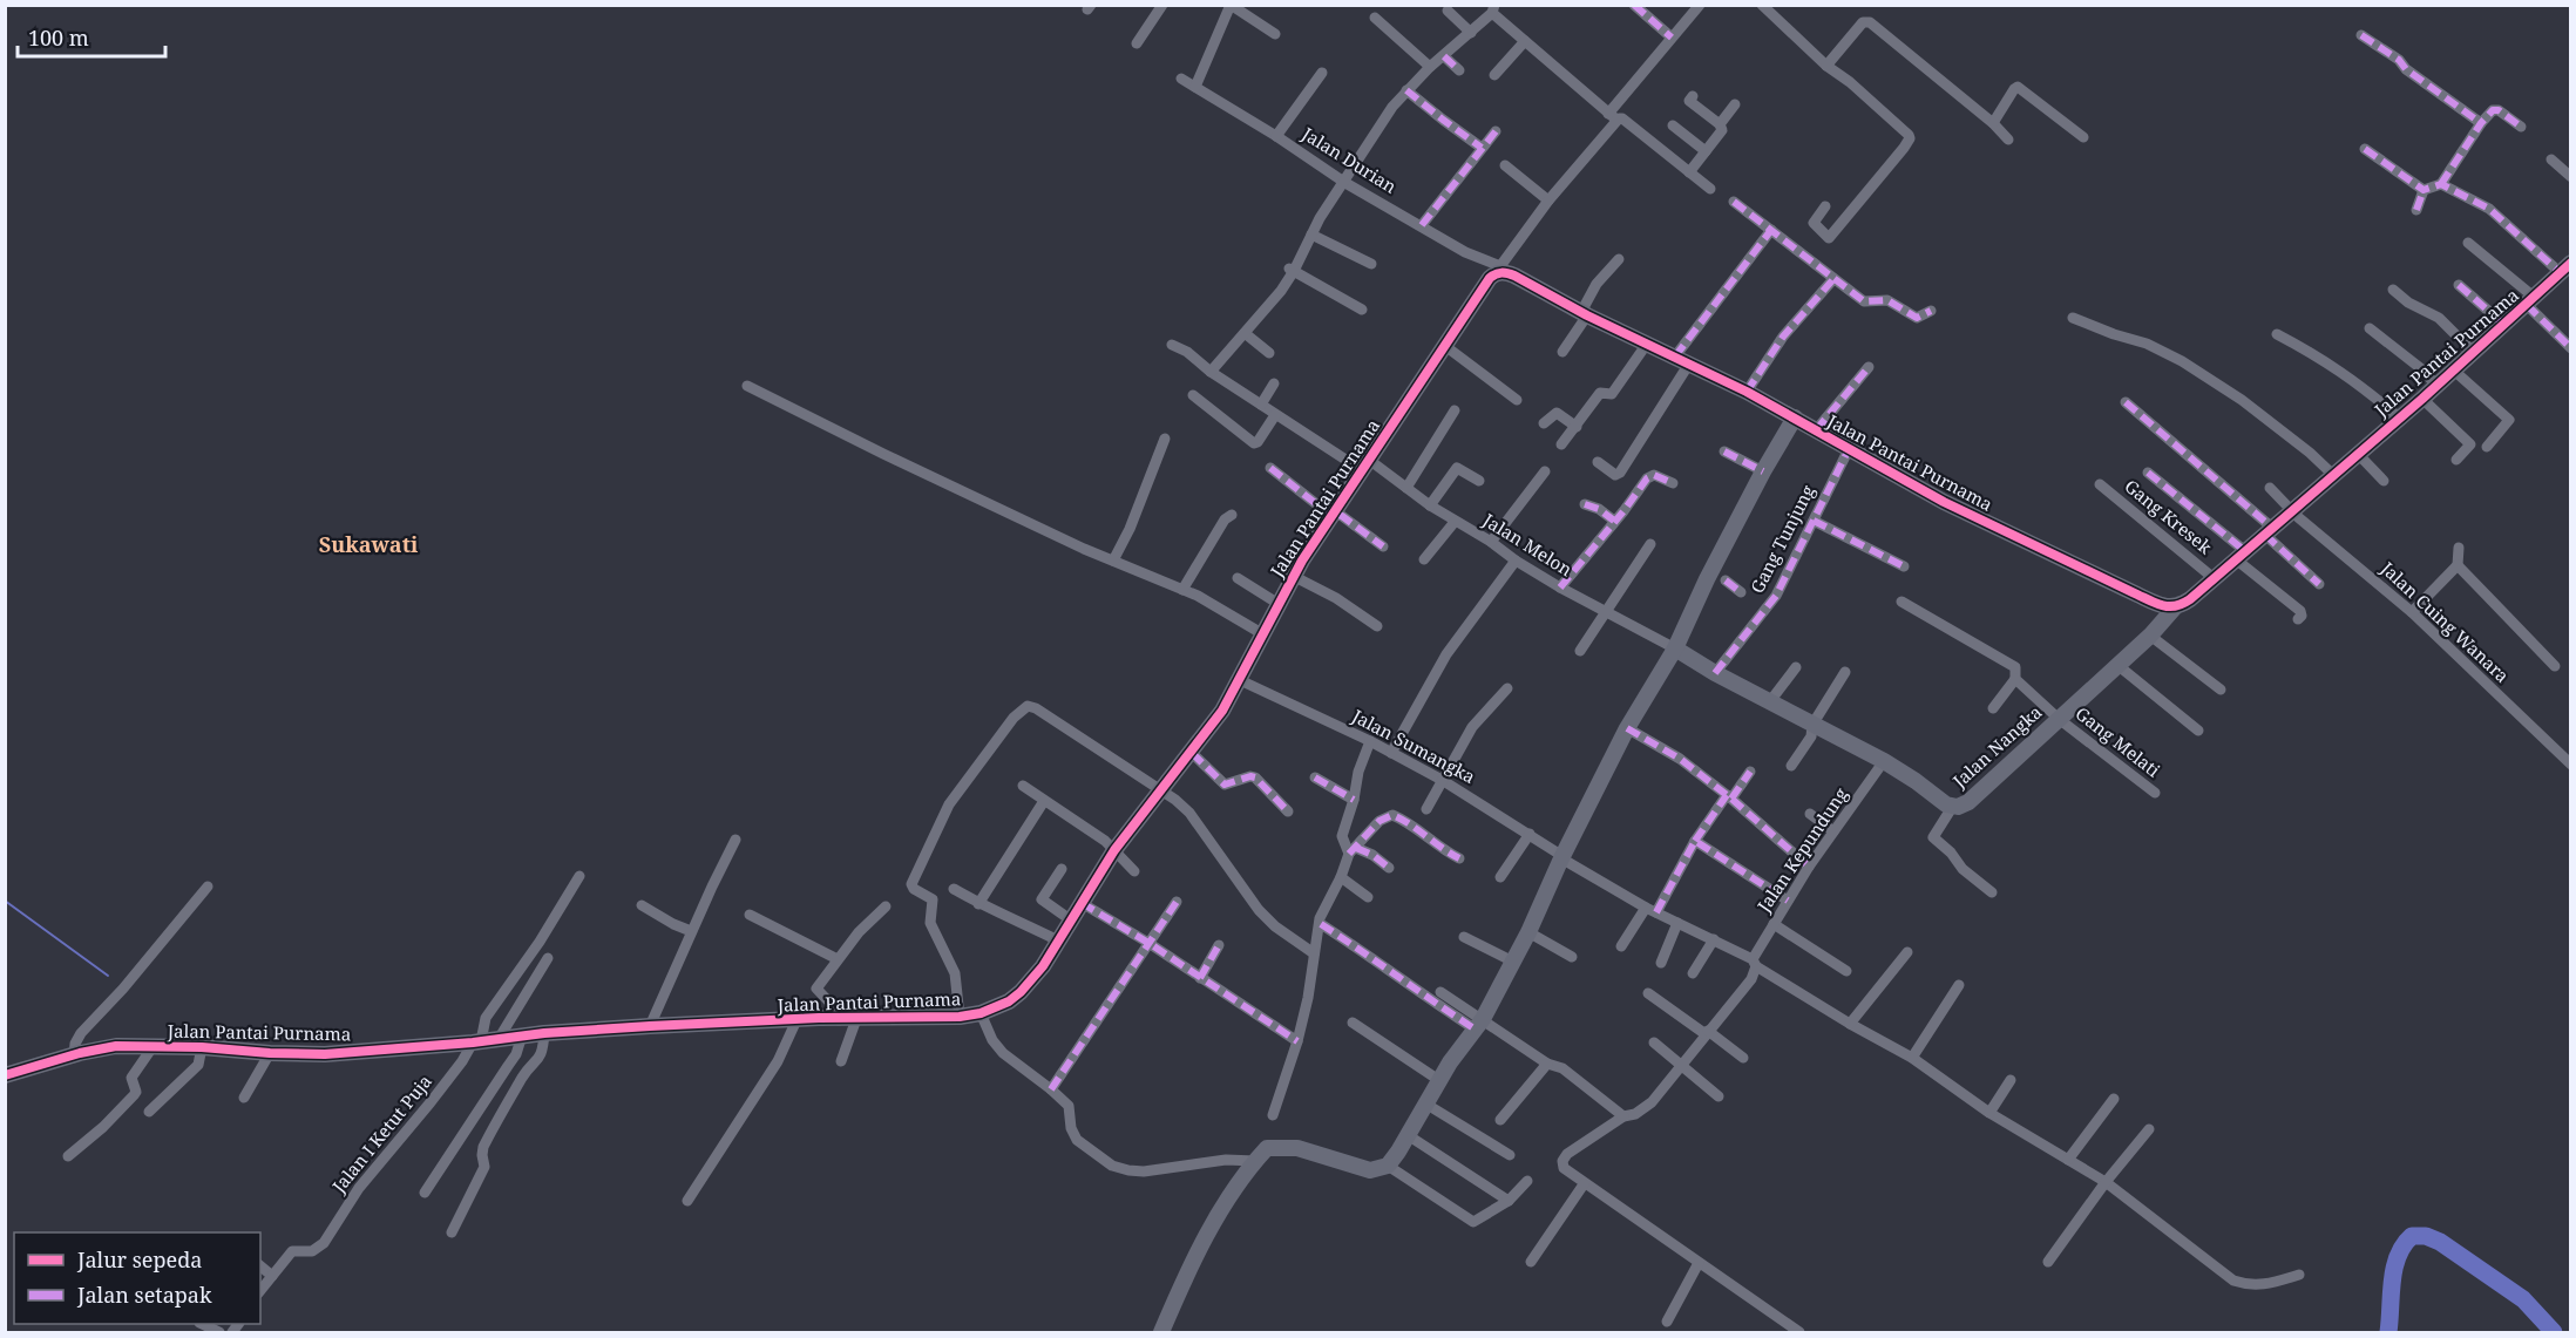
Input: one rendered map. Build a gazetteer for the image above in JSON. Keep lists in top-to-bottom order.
{
  "streets": {
    "street": [
      "Jalan Durian",
      "Jalan Pantai Purnama",
      "Gang Kresek",
      "Gang Tunjung",
      "Jalan Melon",
      "Jalan Cuing Wanara",
      "Gang Melati",
      "Jalan Sumangka",
      "Jalan Nangka",
      "Jalan Kepundung",
      "Jalan I Ketut Puja"
    ]
  },
  "crossings": [
    ["Jalan Durian", "Jalan Pantai Purnama"],
    ["Jalan Pantai Purnama", "Gang Kresek"],
    ["Jalan Pantai Purnama", "Gang Tunjung"],
    ["Jalan Pantai Purnama", "Jalan Melon"],
    ["Jalan Pantai Purnama", "Jalan Cuing Wanara"],
    ["Jalan Pantai Purnama", "Jalan Sumangka"],
    ["Jalan Pantai Purnama", "Jalan Nangka"],
    ["Jalan Pantai Purnama", "Jalan I Ketut Puja"],
    ["Gang Tunjung", "Jalan Nangka"],
    ["Jalan Melon", "Jalan Nangka"],
    ["Gang Melati", "Jalan Nangka"],
    ["Jalan Sumangka", "Jalan Kepundung"],
    ["Jalan Nangka", "Jalan Kepundung"]
  ],
  "districts": ["Sukawati"],
  "legend": ["Jalur sepeda", "Jalan setapak"],
  "scale_bar": "100 m"
}
